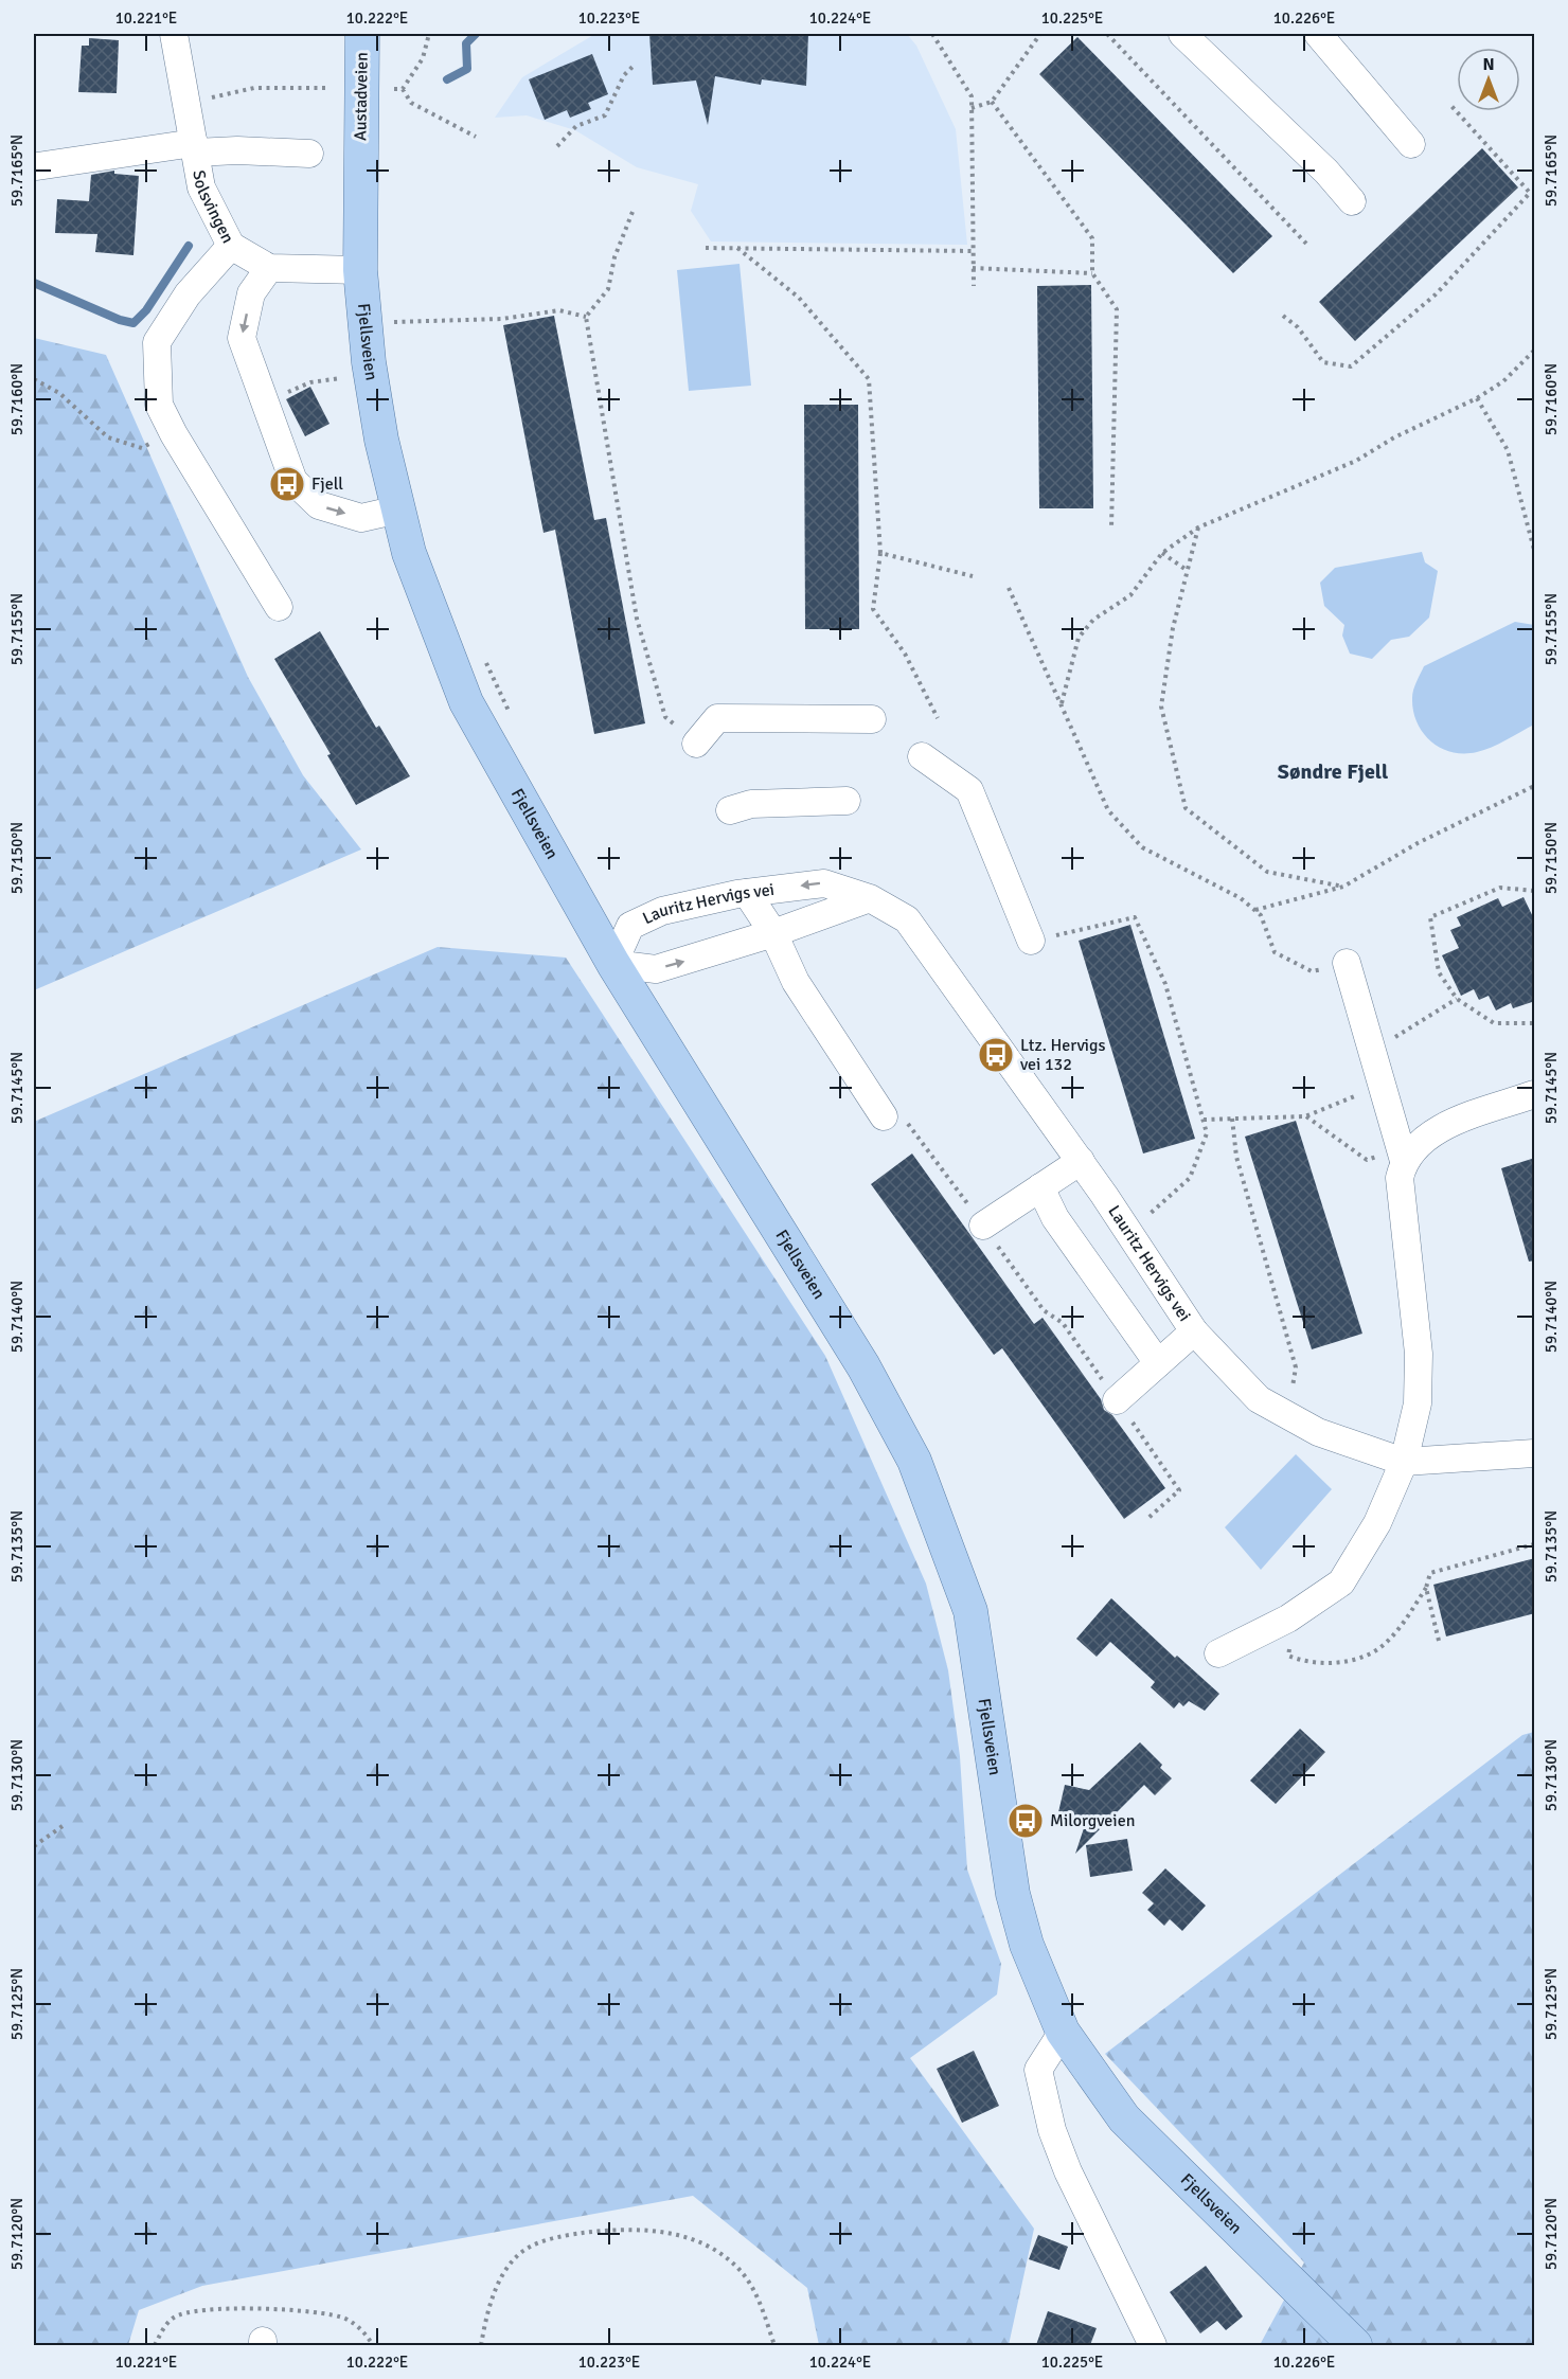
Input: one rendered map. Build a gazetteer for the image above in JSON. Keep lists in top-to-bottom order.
{
  "streets": {
    "main road": ["Austadveien", "Fjellsveien"],
    "street": ["Solsvingen", "Lauritz Hervigs vei"]
  },
  "crossings": [
    ["Austadveien", "Fjellsveien"],
    ["Solsvingen", "Fjellsveien"],
    ["Fjellsveien", "Lauritz Hervigs vei"]
  ],
  "districts": ["Søndre Fjell"],
  "places": {
    "bus stop": ["Fjell", "Ltz. Hervigs vei 132", "Milorgveien"]
  },
  "north": "top",
  "coordinates": [
    "10.221°E",
    "10.222°E",
    "10.223°E",
    "10.224°E",
    "10.225°E",
    "10.226°E",
    "59.7165°N",
    "59.7160°N",
    "59.7155°N",
    "59.7150°N",
    "59.7145°N",
    "59.7140°N",
    "59.7135°N",
    "59.7130°N",
    "59.7125°N",
    "59.7120°N"
  ]
}
